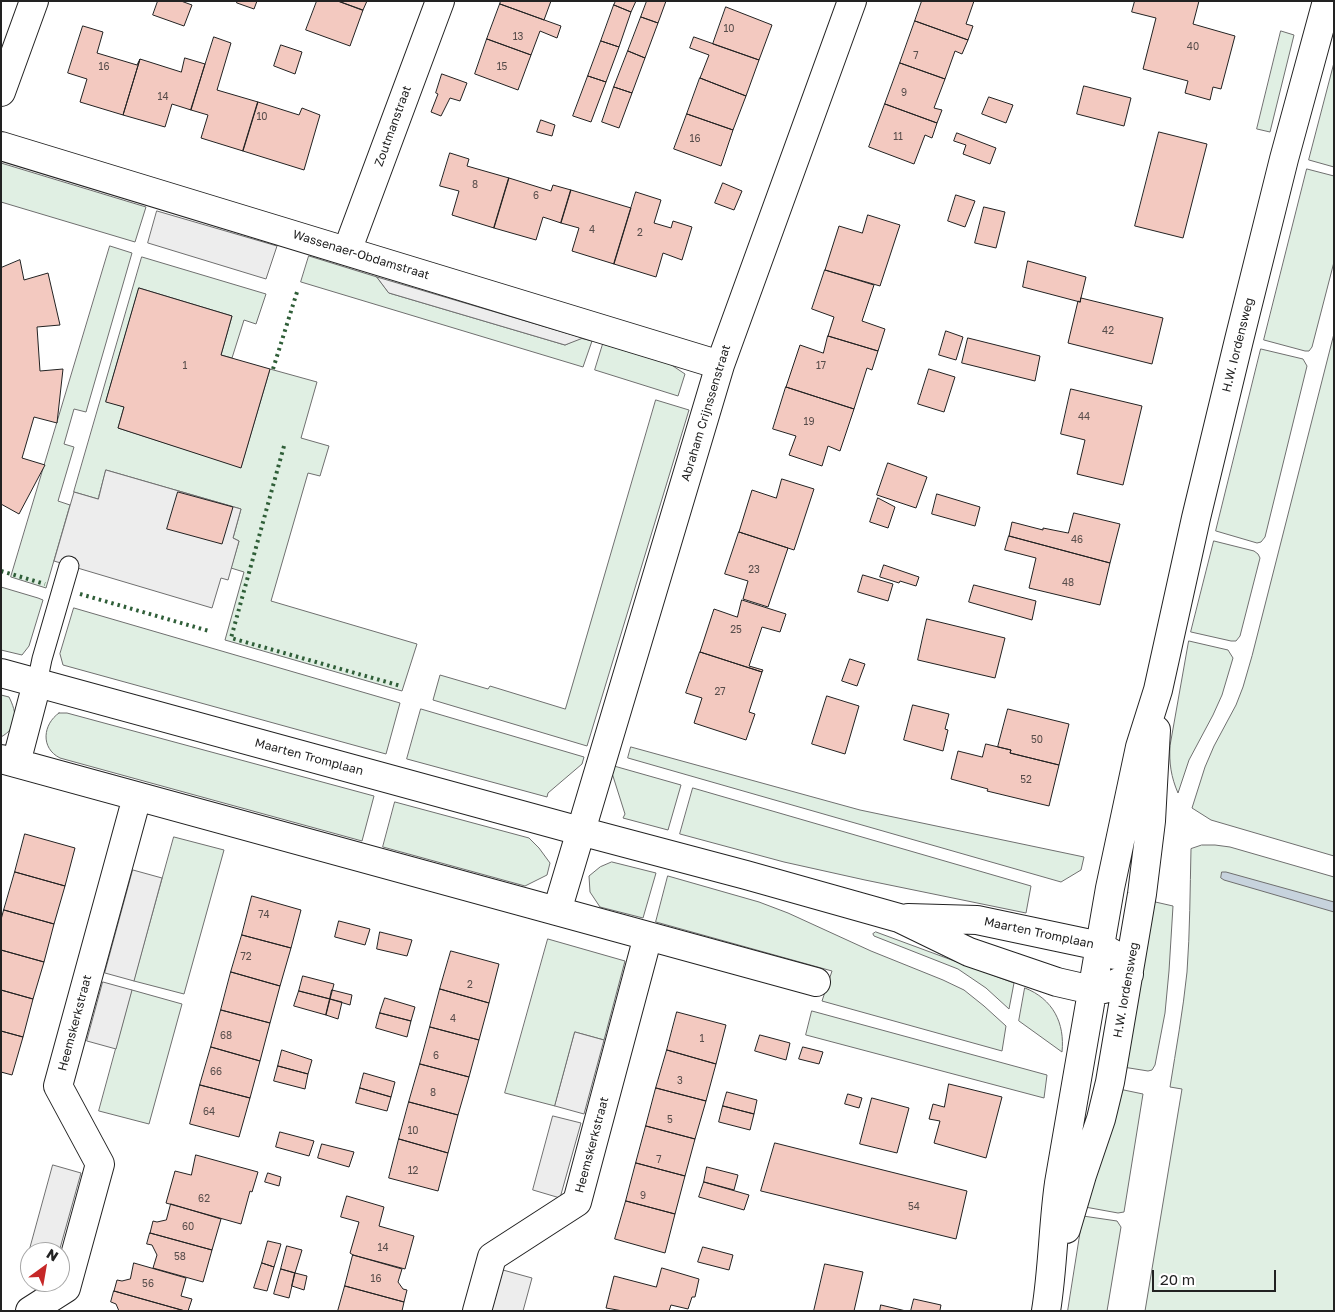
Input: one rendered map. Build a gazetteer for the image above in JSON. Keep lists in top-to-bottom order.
{
  "streets": {
    "street": [
      "Zoutmanstraat",
      "Wassenaer-Obdamstraat",
      "H.W. Iordensweg",
      "Abraham Crijnssenstraat",
      "Maarten Tromplaan",
      "Heemskerkstraat"
    ]
  },
  "crossings": [
    ["Zoutmanstraat", "Wassenaer-Obdamstraat"],
    ["Wassenaer-Obdamstraat", "Abraham Crijnssenstraat"],
    ["H.W. Iordensweg", "Maarten Tromplaan"],
    ["Abraham Crijnssenstraat", "Maarten Tromplaan"]
  ],
  "house_numbers": [
    "10",
    "13",
    "40",
    "7",
    "16",
    "15",
    "9",
    "14",
    "10",
    "11",
    "16",
    "8",
    "6",
    "4",
    "2",
    "42",
    "1",
    "17",
    "44",
    "19",
    "46",
    "23",
    "48",
    "25",
    "27",
    "50",
    "52",
    "74",
    "72",
    "2",
    "4",
    "68",
    "1",
    "6",
    "66",
    "3",
    "8",
    "64",
    "5",
    "10",
    "7",
    "12",
    "9",
    "62",
    "54",
    "60",
    "14",
    "58",
    "16",
    "56"
  ],
  "scale_bar": "20 m",
  "north": "top right"
}
